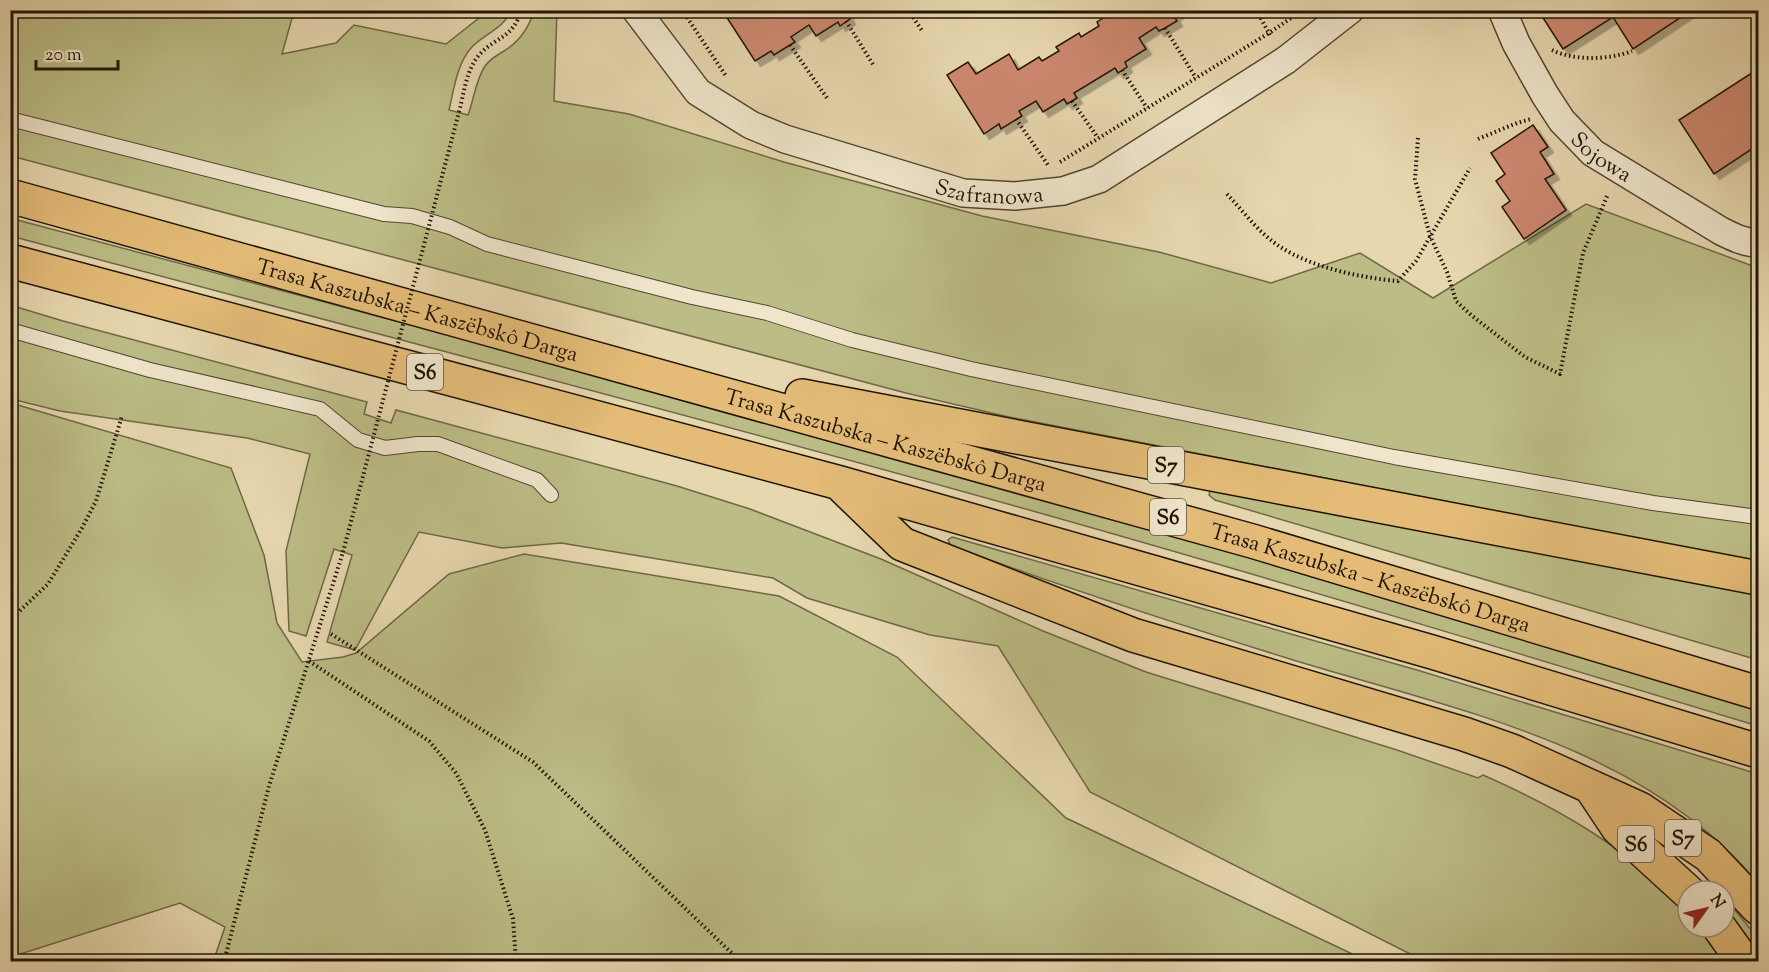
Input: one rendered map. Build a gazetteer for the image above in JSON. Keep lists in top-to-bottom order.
{
  "streets": {
    "highway": ["Trasa Kaszubska – Kaszëbskô Darga", "S6", "S7"],
    "street": ["Sojowa", "Szafranowa"]
  },
  "crossings": [
    ["Trasa Kaszubska – Kaszëbskô Darga", "S7"],
    ["S6", "S7"]
  ],
  "scale_bar": "20 m",
  "north": "top right"
}
